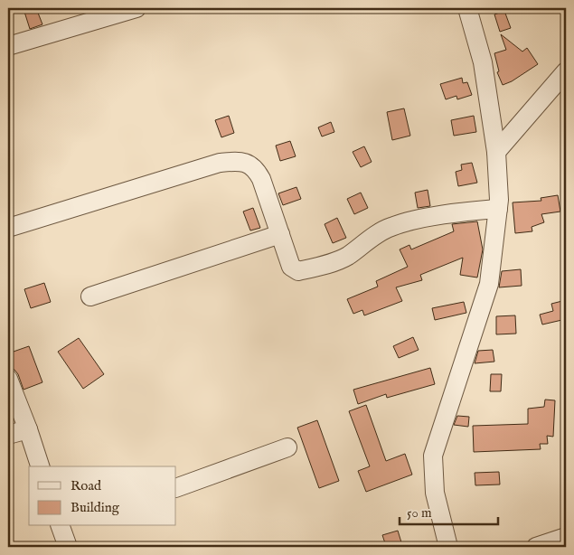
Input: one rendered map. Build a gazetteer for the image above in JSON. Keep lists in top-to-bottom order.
{
  "legend": ["Road", "Building"],
  "scale_bar": "50 m"
}
